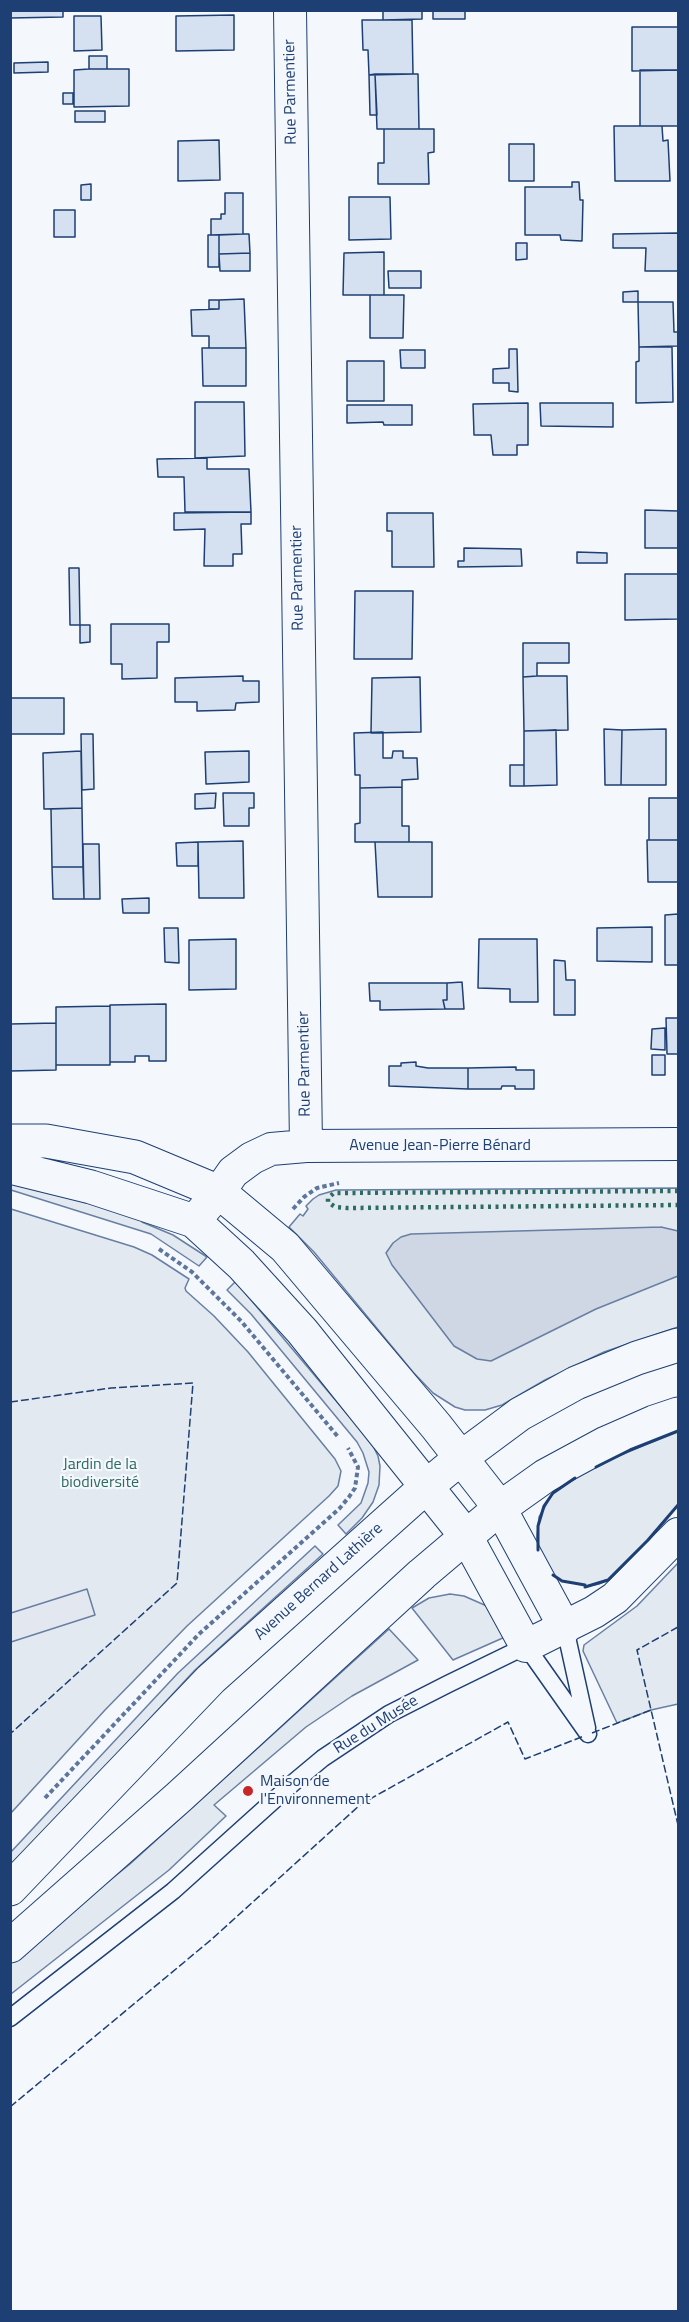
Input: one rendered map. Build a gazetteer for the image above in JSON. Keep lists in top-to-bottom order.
{
  "streets": {
    "main road": ["Avenue Bernard Lathière"],
    "street": ["Rue Parmentier", "Avenue Jean-Pierre Bénard", "Rue du Musée"]
  },
  "crossings": [
    ["Rue Parmentier", "Avenue Jean-Pierre Bénard"]
  ],
  "parks": ["Jardin de la biodiversité"],
  "places": ["Maison de l'Environnement"]
}
